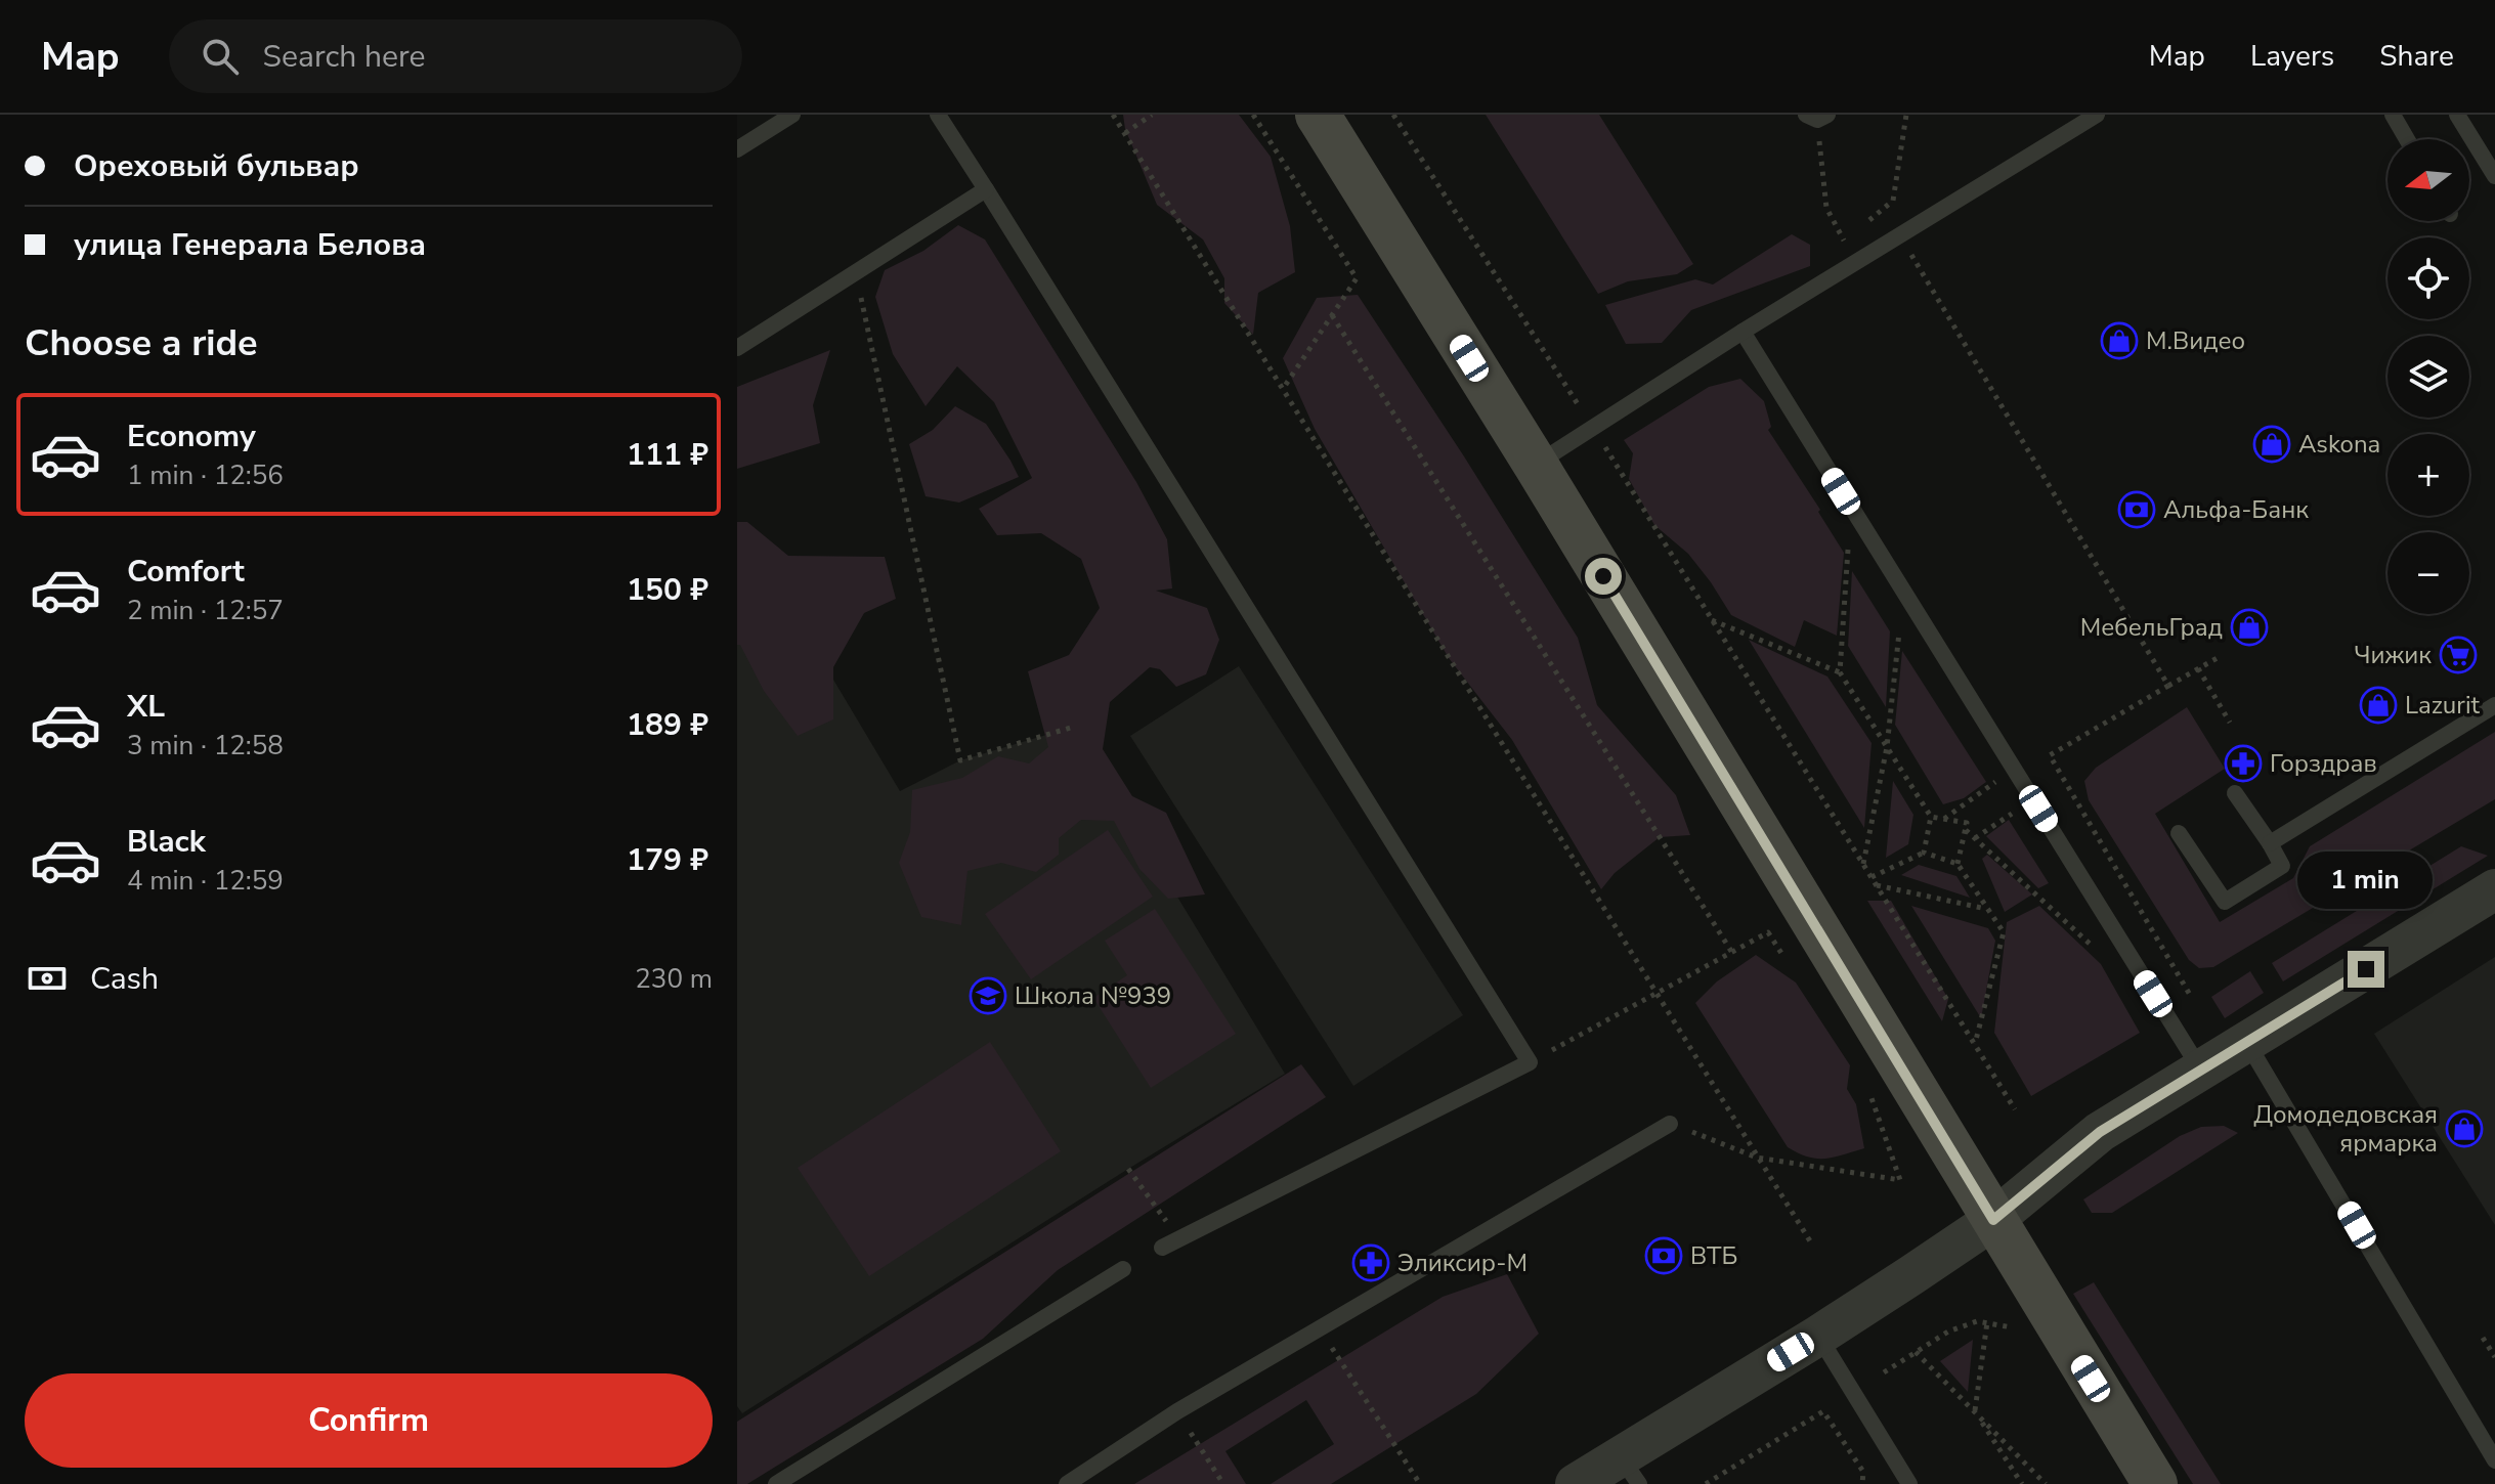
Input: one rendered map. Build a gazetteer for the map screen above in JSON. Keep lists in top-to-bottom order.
{
  "places": {
    "shop": [
      "М.Видео",
      "Askona",
      "МебельГрад",
      "Lazurit",
      "Домодедовская ярмарка"
    ],
    "bank": ["Альфа-Банк", "ВТБ"],
    "supermarket": ["Чижик"],
    "pharmacy": ["Горздрав", "Эликсир-М"],
    "school or university": ["Школа №939"]
  },
  "north": "left",
  "page": {
    "header": "Map",
    "search": "Search here",
    "nav": ["Map", "Layers", "Share"],
    "banner": ["Ореховый бульвар", "улица Генерала Белова"],
    "map_buttons": ["+", "−"],
    "heading": "Choose a ride",
    "list": [
      {
        "name": "Economy",
        "note": "1 min · 12:56",
        "value": "111 ₽"
      },
      {
        "name": "Comfort",
        "note": "2 min · 12:57",
        "value": "150 ₽"
      },
      {
        "name": "XL",
        "note": "3 min · 12:58",
        "value": "189 ₽"
      },
      {
        "name": "Black",
        "note": "4 min · 12:59",
        "value": "179 ₽"
      }
    ],
    "bubble": "1 min",
    "pay": ["Cash", "230 m"],
    "buttons": "Confirm"
  }
}
